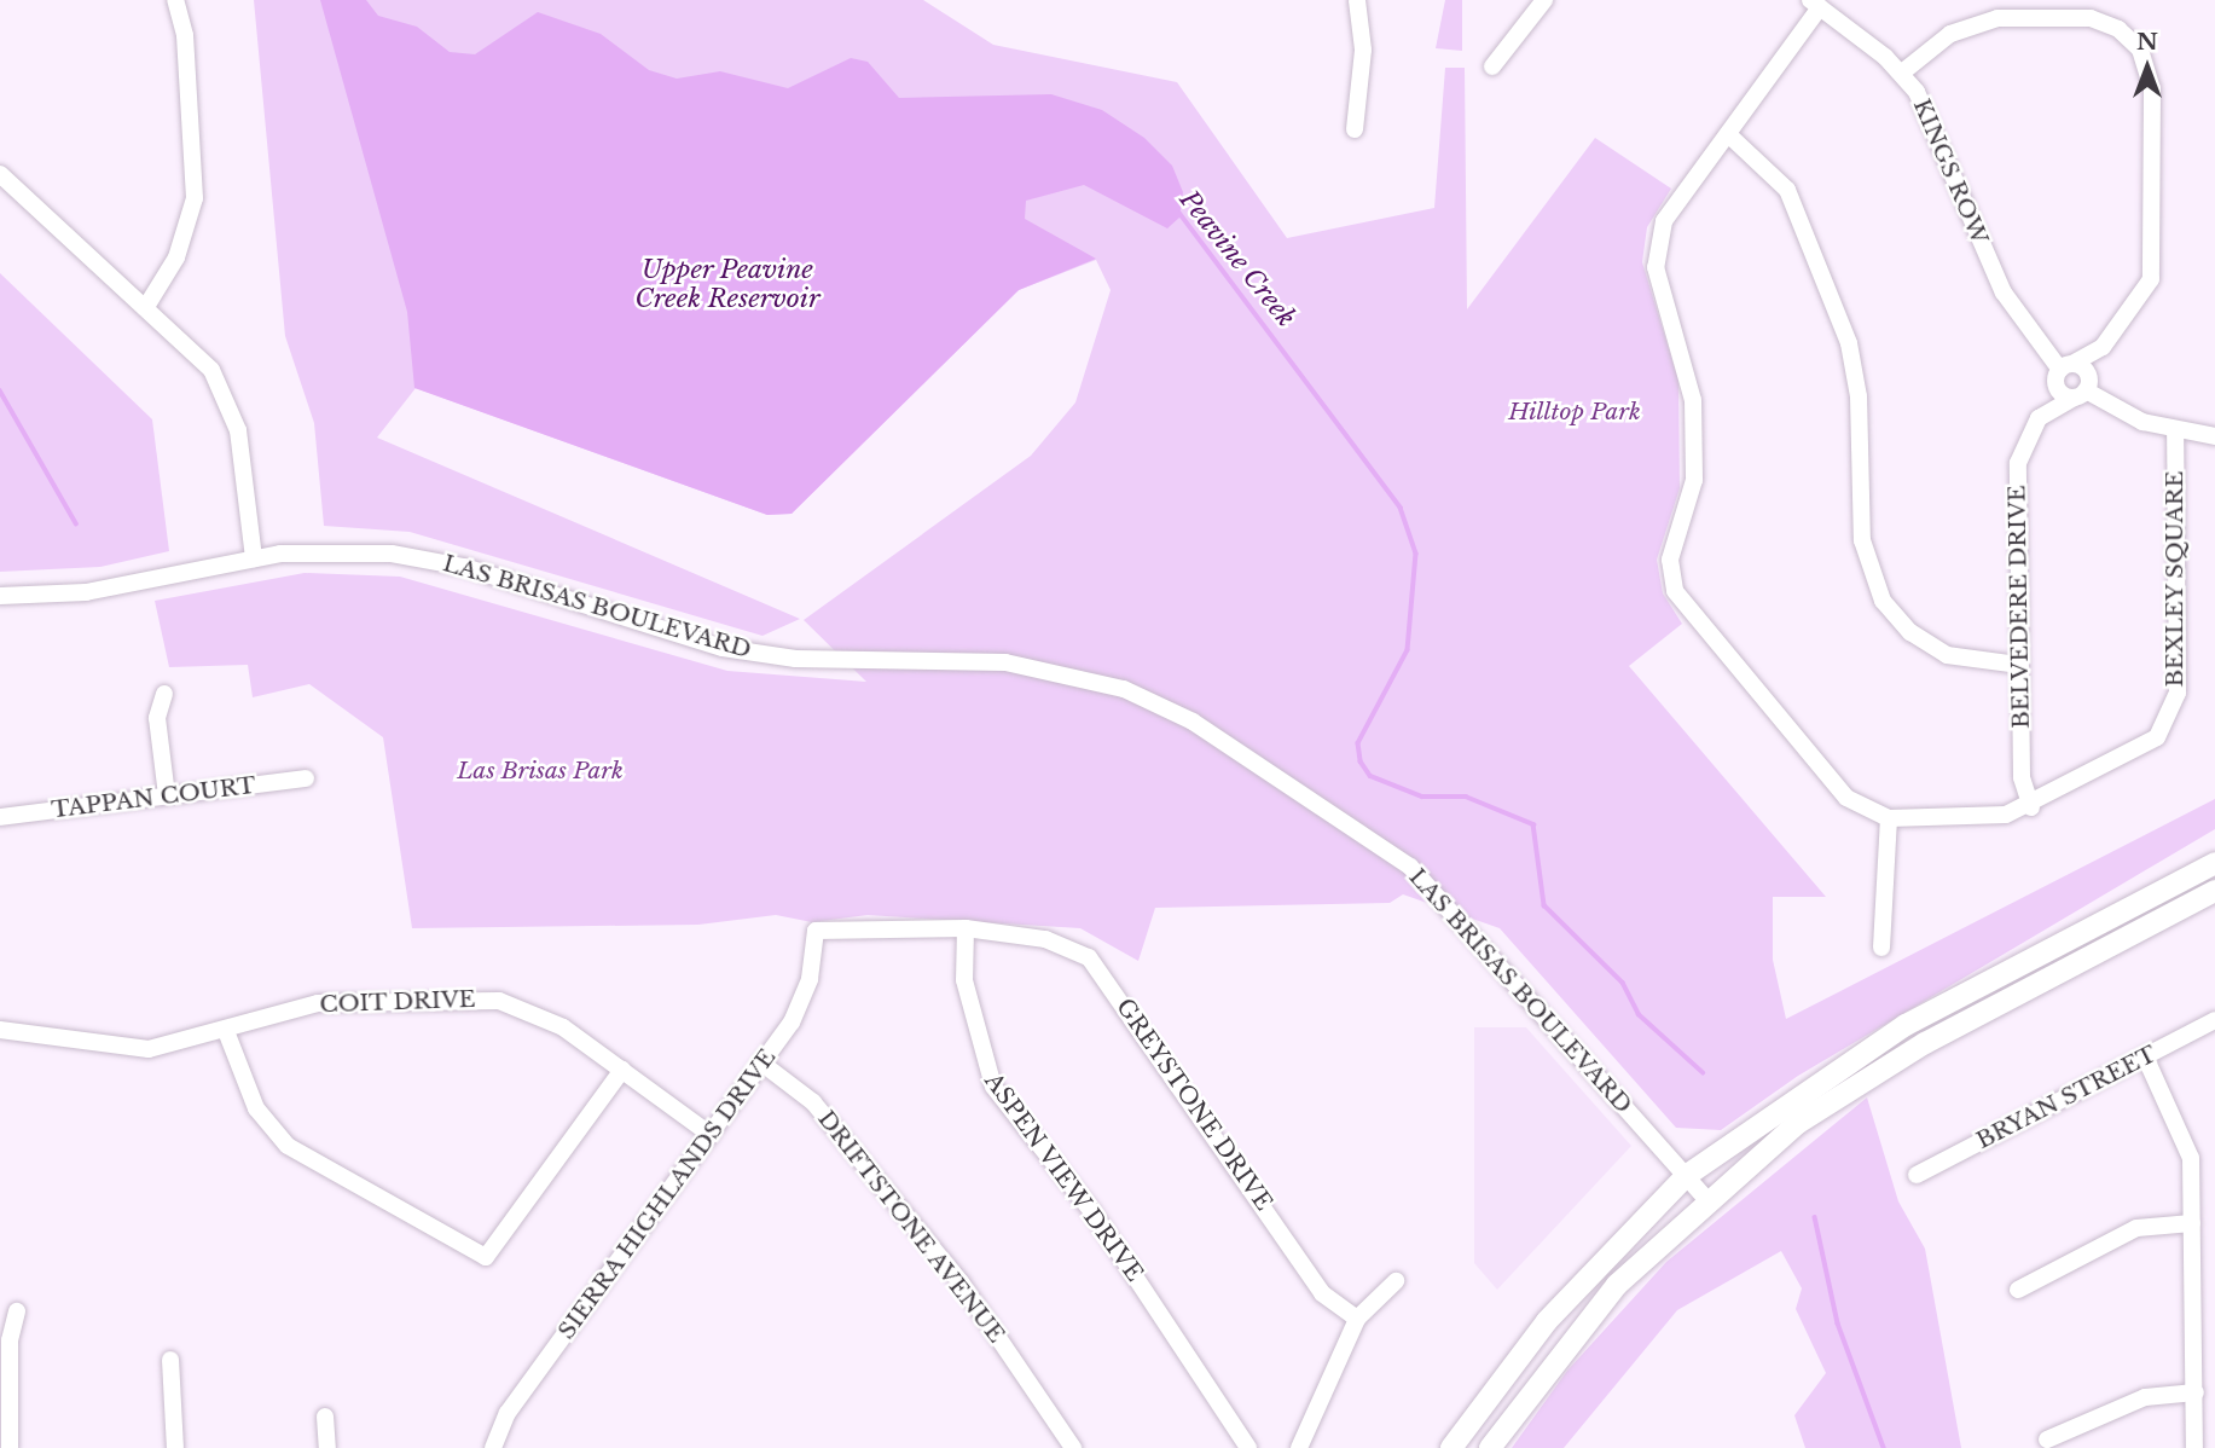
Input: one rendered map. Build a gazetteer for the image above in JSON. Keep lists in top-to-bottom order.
{
  "streets": {
    "street": [
      "KINGS ROW",
      "BEXLEY SQUARE",
      "LAS BRISAS BOULEVARD",
      "BELVEDERE DRIVE",
      "TAPPAN COURT",
      "COIT DRIVE",
      "BRYAN STREET",
      "GREYSTONE DRIVE",
      "ASPEN VIEW DRIVE",
      "SIERRA HIGHLANDS DRIVE",
      "DRIFTSTONE AVENUE"
    ]
  },
  "crossings": [
    ["KINGS ROW", "BEXLEY SQUARE"],
    ["KINGS ROW", "BELVEDERE DRIVE"],
    ["BEXLEY SQUARE", "BELVEDERE DRIVE"],
    ["COIT DRIVE", "SIERRA HIGHLANDS DRIVE"],
    ["GREYSTONE DRIVE", "ASPEN VIEW DRIVE"],
    ["GREYSTONE DRIVE", "SIERRA HIGHLANDS DRIVE"],
    ["SIERRA HIGHLANDS DRIVE", "DRIFTSTONE AVENUE"]
  ],
  "water": ["Peavine Creek", "Upper Peavine Creek Reservoir"],
  "parks": ["Hilltop Park", "Las Brisas Park"],
  "north": "top"
}
